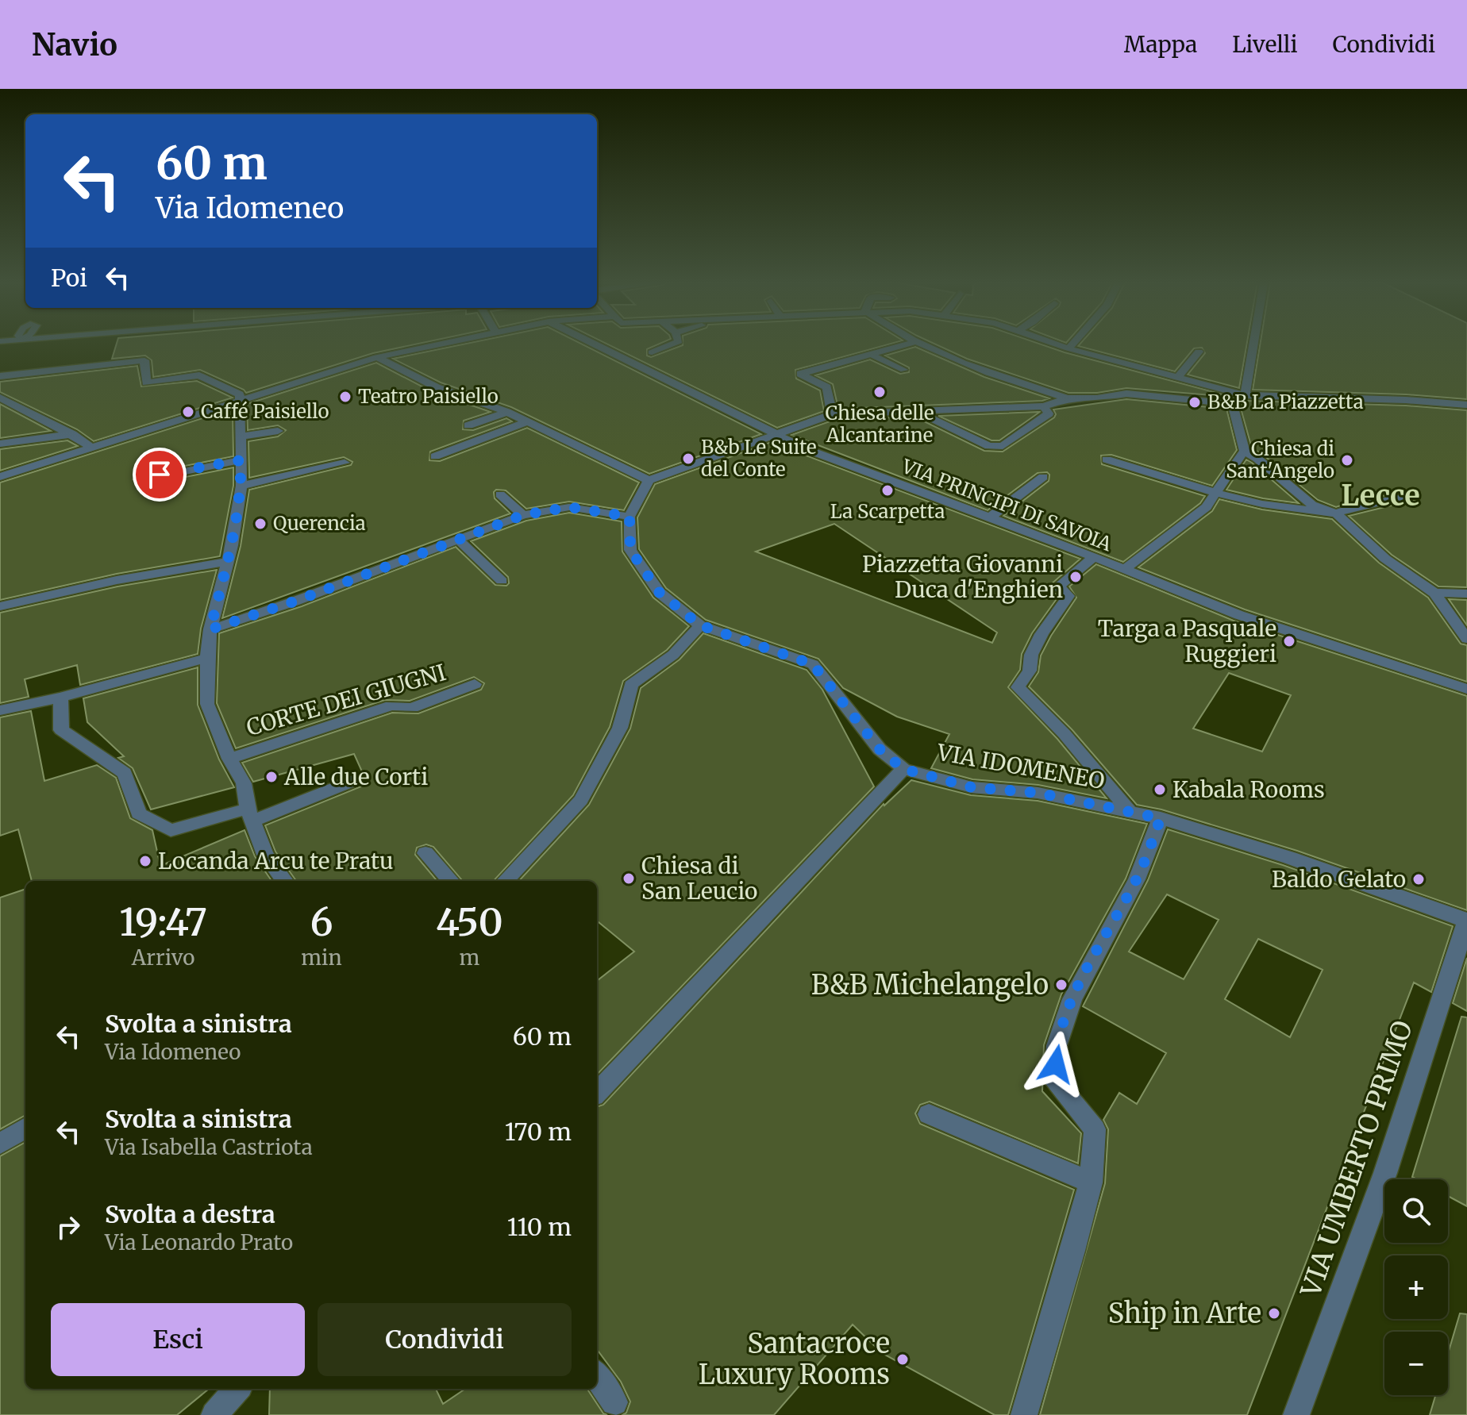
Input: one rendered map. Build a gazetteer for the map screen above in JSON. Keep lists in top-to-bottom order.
{
  "streets": {
    "street": [
      "VIA PRINCIPI DI SAVOIA",
      "CORTE DEI GIUGNI",
      "VIA IDOMENEO",
      "VIA UMBERTO PRIMO"
    ]
  },
  "crossings": [
    ["VIA IDOMENEO", "VIA UMBERTO PRIMO"]
  ],
  "districts": ["Lecce"],
  "places": [
    "Chiesa delle Alcantarine",
    "Teatro Paisiello",
    "B&B La Piazzetta",
    "Caffé Paisiello",
    "B&b Le Suite del Conte",
    "Chiesa di Sant'Angelo",
    "La Scarpetta",
    "Querencia",
    "Piazzetta Giovanni Duca d'Enghien",
    "Targa a Pasquale Ruggieri",
    "Alle due Corti",
    "Kabala Rooms",
    "Locanda Arcu te Pratu",
    "Chiesa di San Leucio",
    "Baldo Gelato",
    "B&B Michelangelo",
    "Ship in Arte",
    "Santacroce Luxury Rooms"
  ],
  "page": {
    "header": "Navio",
    "nav": ["Mappa", "Livelli", "Condividi"],
    "turn": ["60 m", "Via Idomeneo"],
    "then": "Poi",
    "eta": [
      "19:47",
      "Arrivo",
      "6",
      "min",
      "450",
      "m"
    ],
    "list": [
      {
        "name": "Svolta a sinistra",
        "note": "Via Idomeneo",
        "value": "60 m"
      },
      {
        "name": "Svolta a sinistra",
        "note": "Via Isabella Castriota",
        "value": "170 m"
      },
      {
        "name": "Svolta a destra",
        "note": "Via Leonardo Prato",
        "value": "110 m"
      }
    ],
    "map_buttons": ["+", "−"],
    "buttons": ["Esci", "Condividi"]
  }
}
